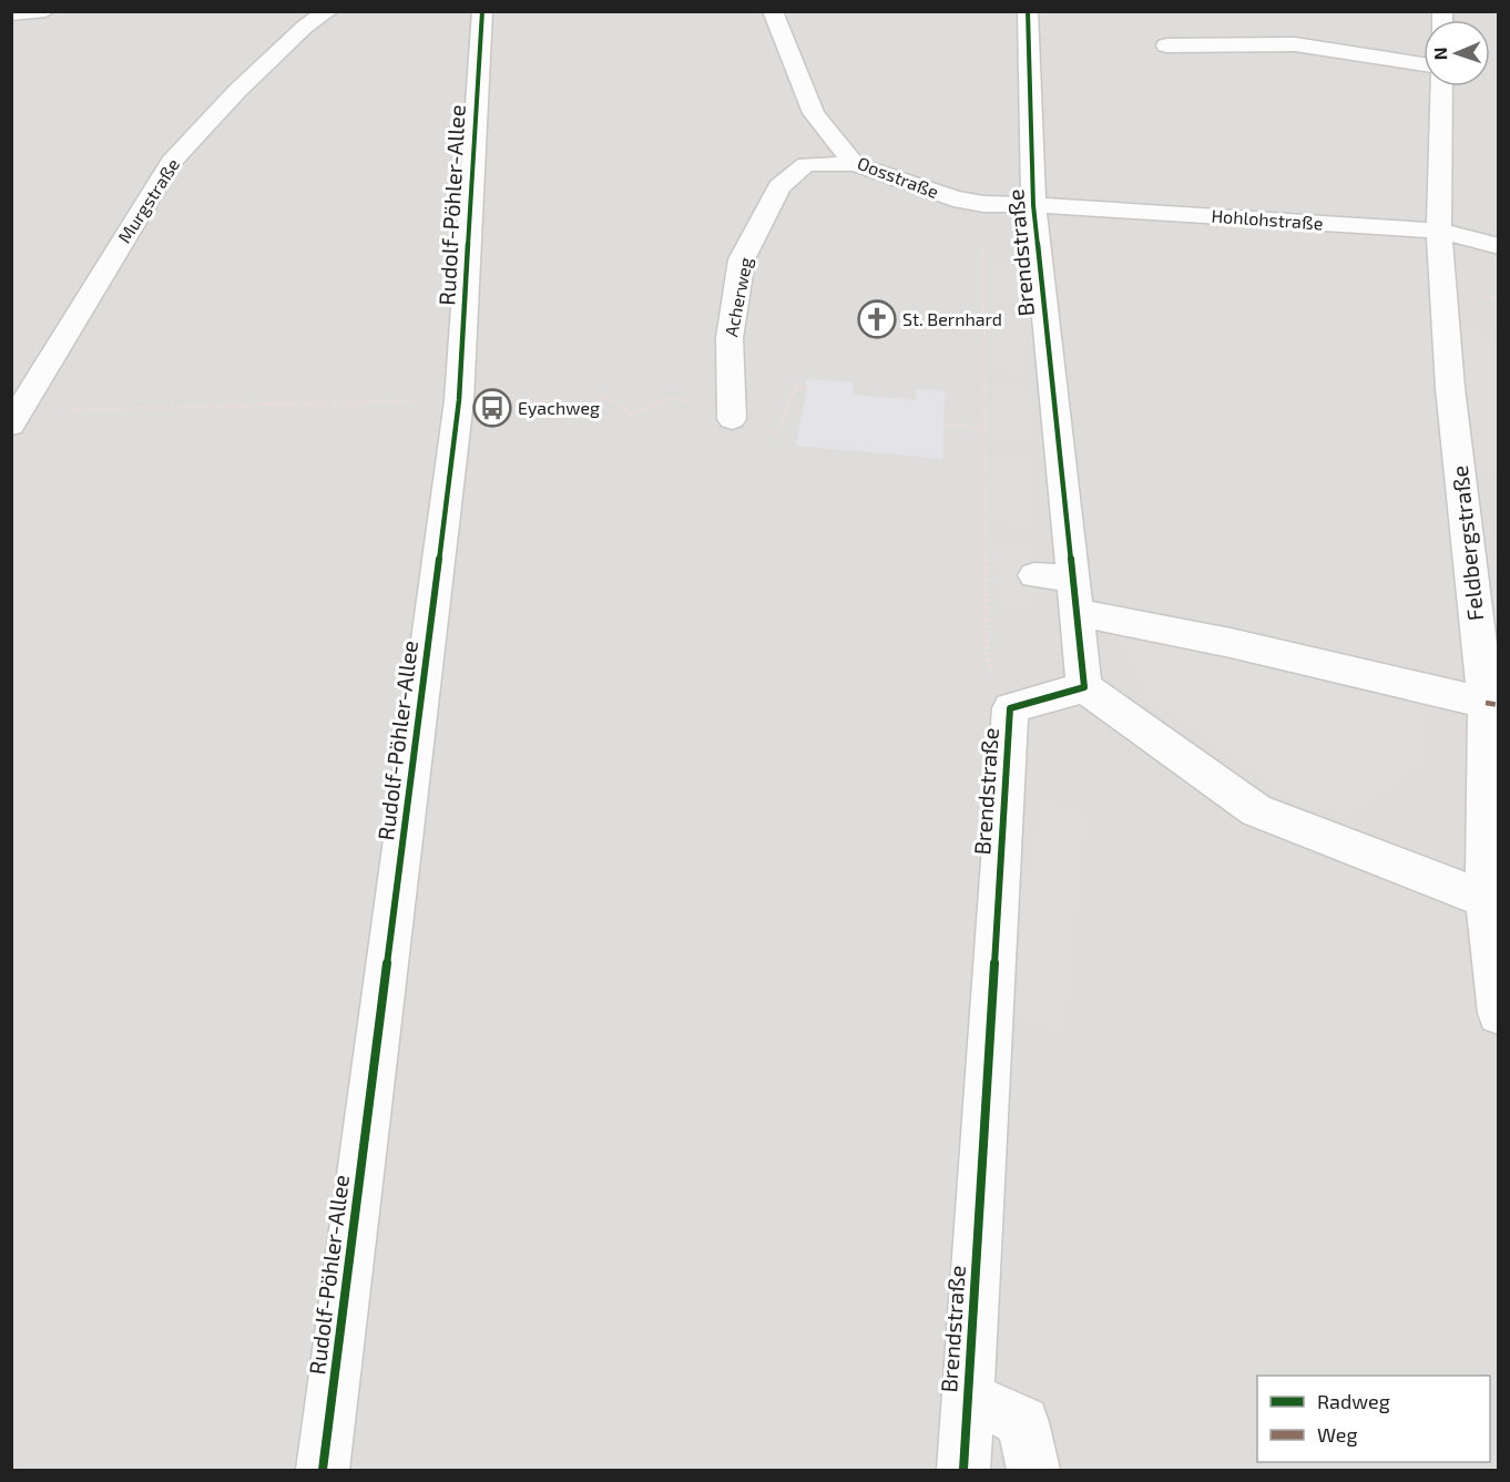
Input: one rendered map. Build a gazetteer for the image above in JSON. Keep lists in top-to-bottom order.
{
  "streets": {
    "street": [
      "Oosstraße",
      "Murgstraße",
      "Rudolf-Pöhler-Allee",
      "Hohlohstraße",
      "Brendstraße",
      "Acherweg",
      "Feldbergstraße"
    ]
  },
  "crossings": [
    ["Oosstraße", "Hohlohstraße"],
    ["Oosstraße", "Brendstraße"],
    ["Oosstraße", "Acherweg"],
    ["Hohlohstraße", "Brendstraße"],
    ["Hohlohstraße", "Feldbergstraße"]
  ],
  "places": {
    "church": ["St. Bernhard"],
    "bus stop": ["Eyachweg"]
  },
  "legend": ["Radweg", "Weg"],
  "north": "left"
}
